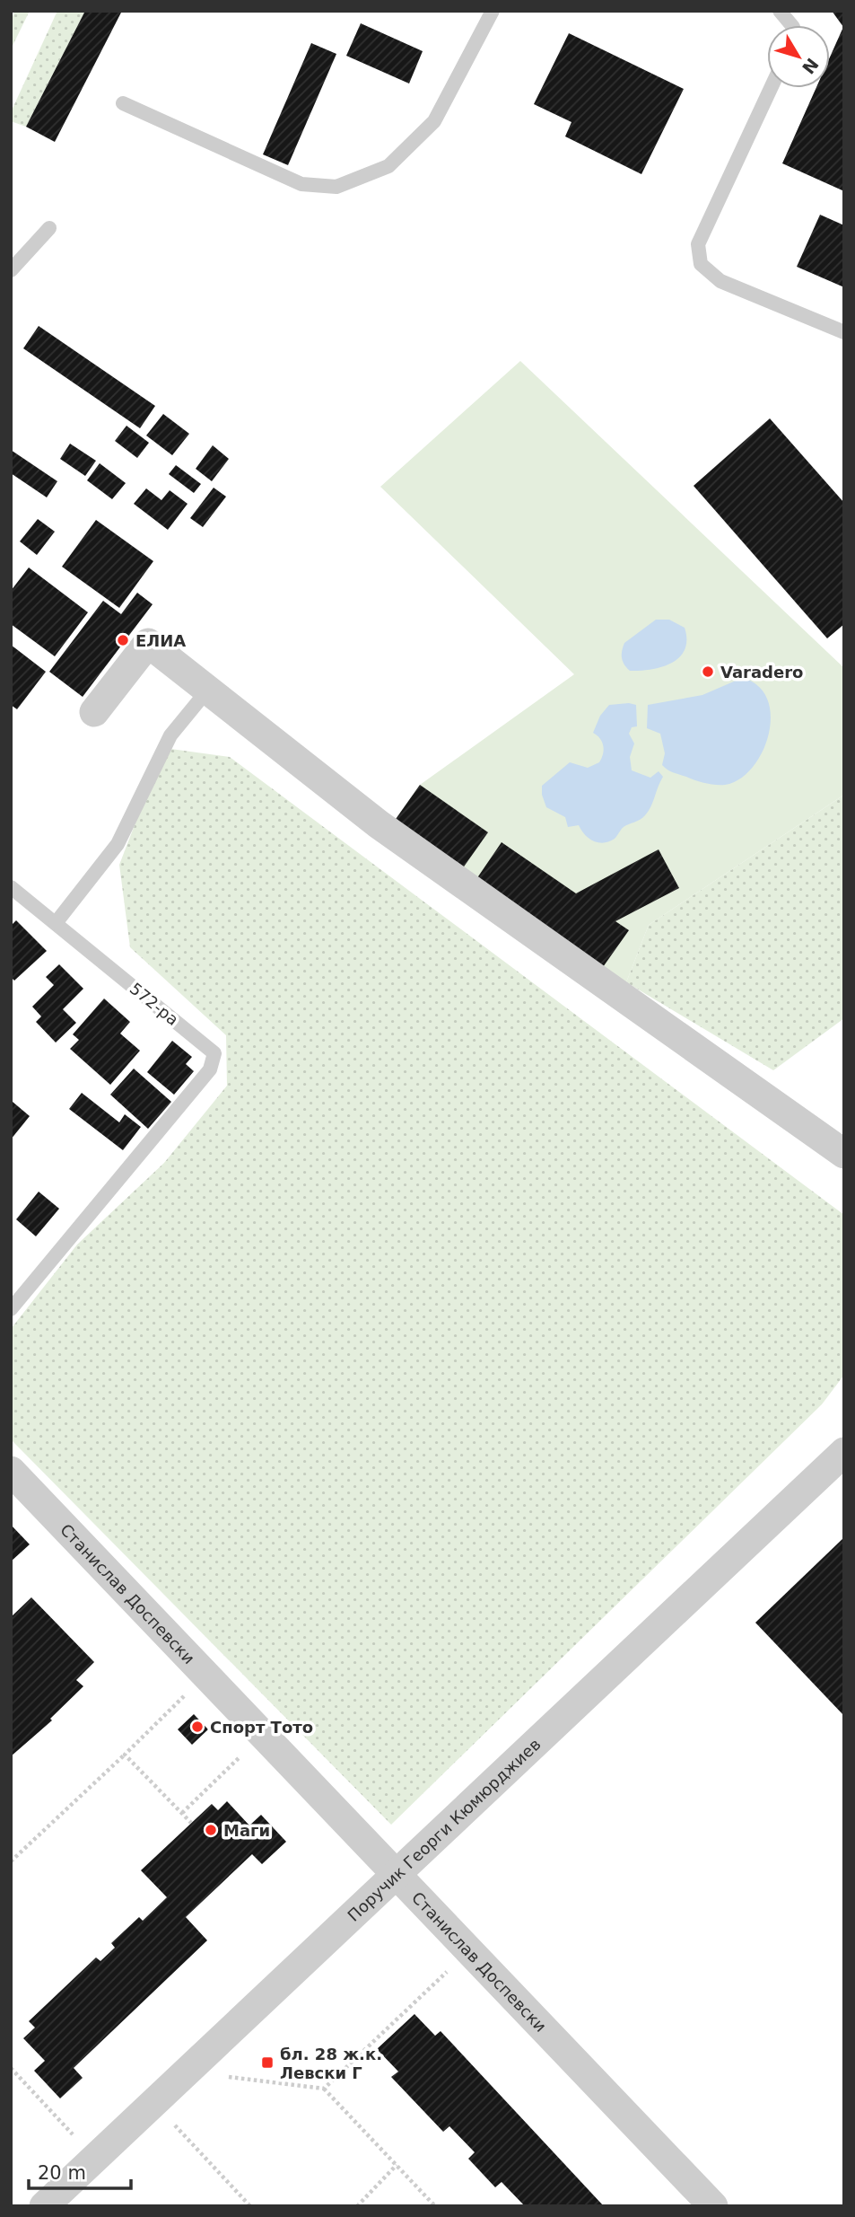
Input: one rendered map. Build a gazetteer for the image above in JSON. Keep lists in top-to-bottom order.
{
  "streets": {
    "street": ["Станислав Доспевски", "Поручик Георги Кюмюрджиев"],
    "lane": ["572-ра"]
  },
  "crossings": [
    ["Станислав Доспевски", "Поручик Георги Кюмюрджиев"]
  ],
  "places": {
    "other": [
      "ЕЛИА",
      "Varadero",
      "Спорт Тото",
      "Маги"
    ],
    "transit": ["бл. 28 ж.к. Левски Г"]
  },
  "scale_bar": "20 m",
  "north": "bottom right"
}
